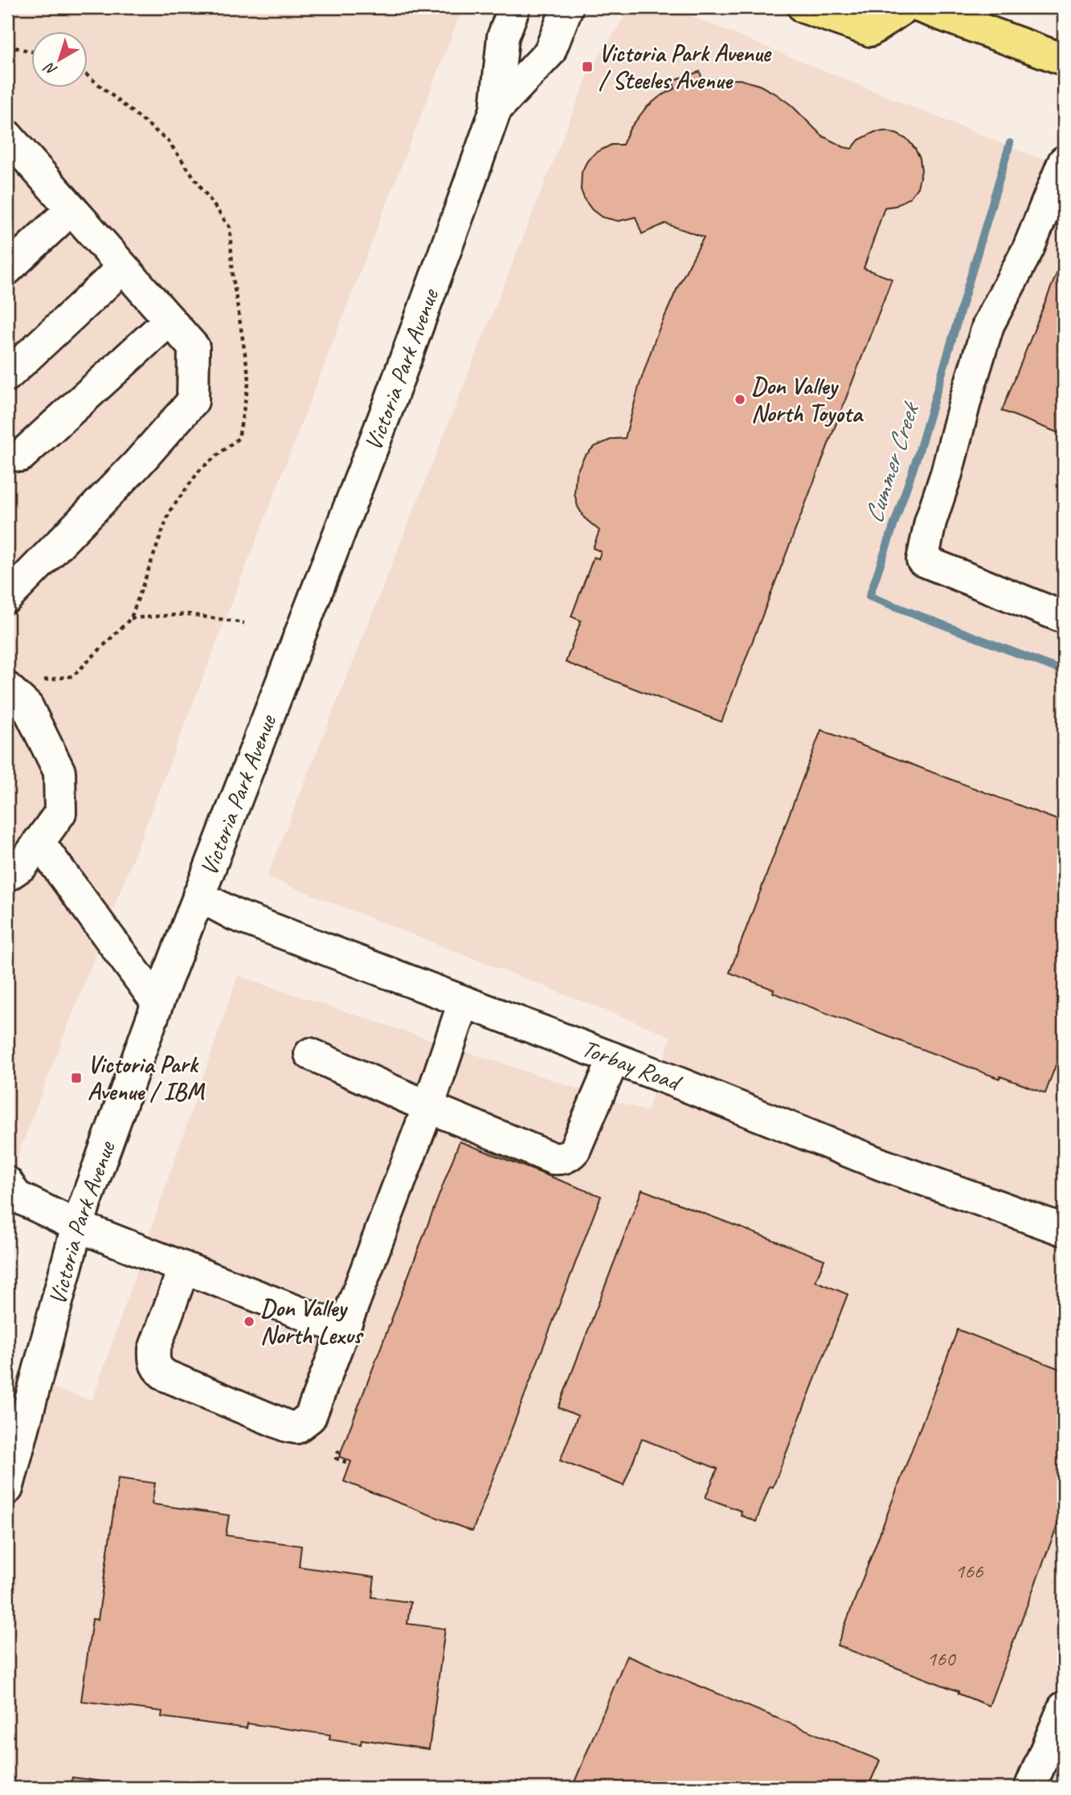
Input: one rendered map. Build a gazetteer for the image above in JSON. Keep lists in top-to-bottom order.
{
  "streets": {
    "street": ["Victoria Park Avenue", "Torbay Road"]
  },
  "crossings": [
    ["Victoria Park Avenue", "Torbay Road"]
  ],
  "water": ["Cummer Creek"],
  "places": {
    "transit": ["Victoria Park Avenue / Steeles Avenue", "Victoria Park Avenue / IBM"],
    "other": ["Don Valley North Toyota", "Don Valley North Lexus"]
  },
  "house_numbers": ["166", "160"],
  "north": "bottom left"
}
